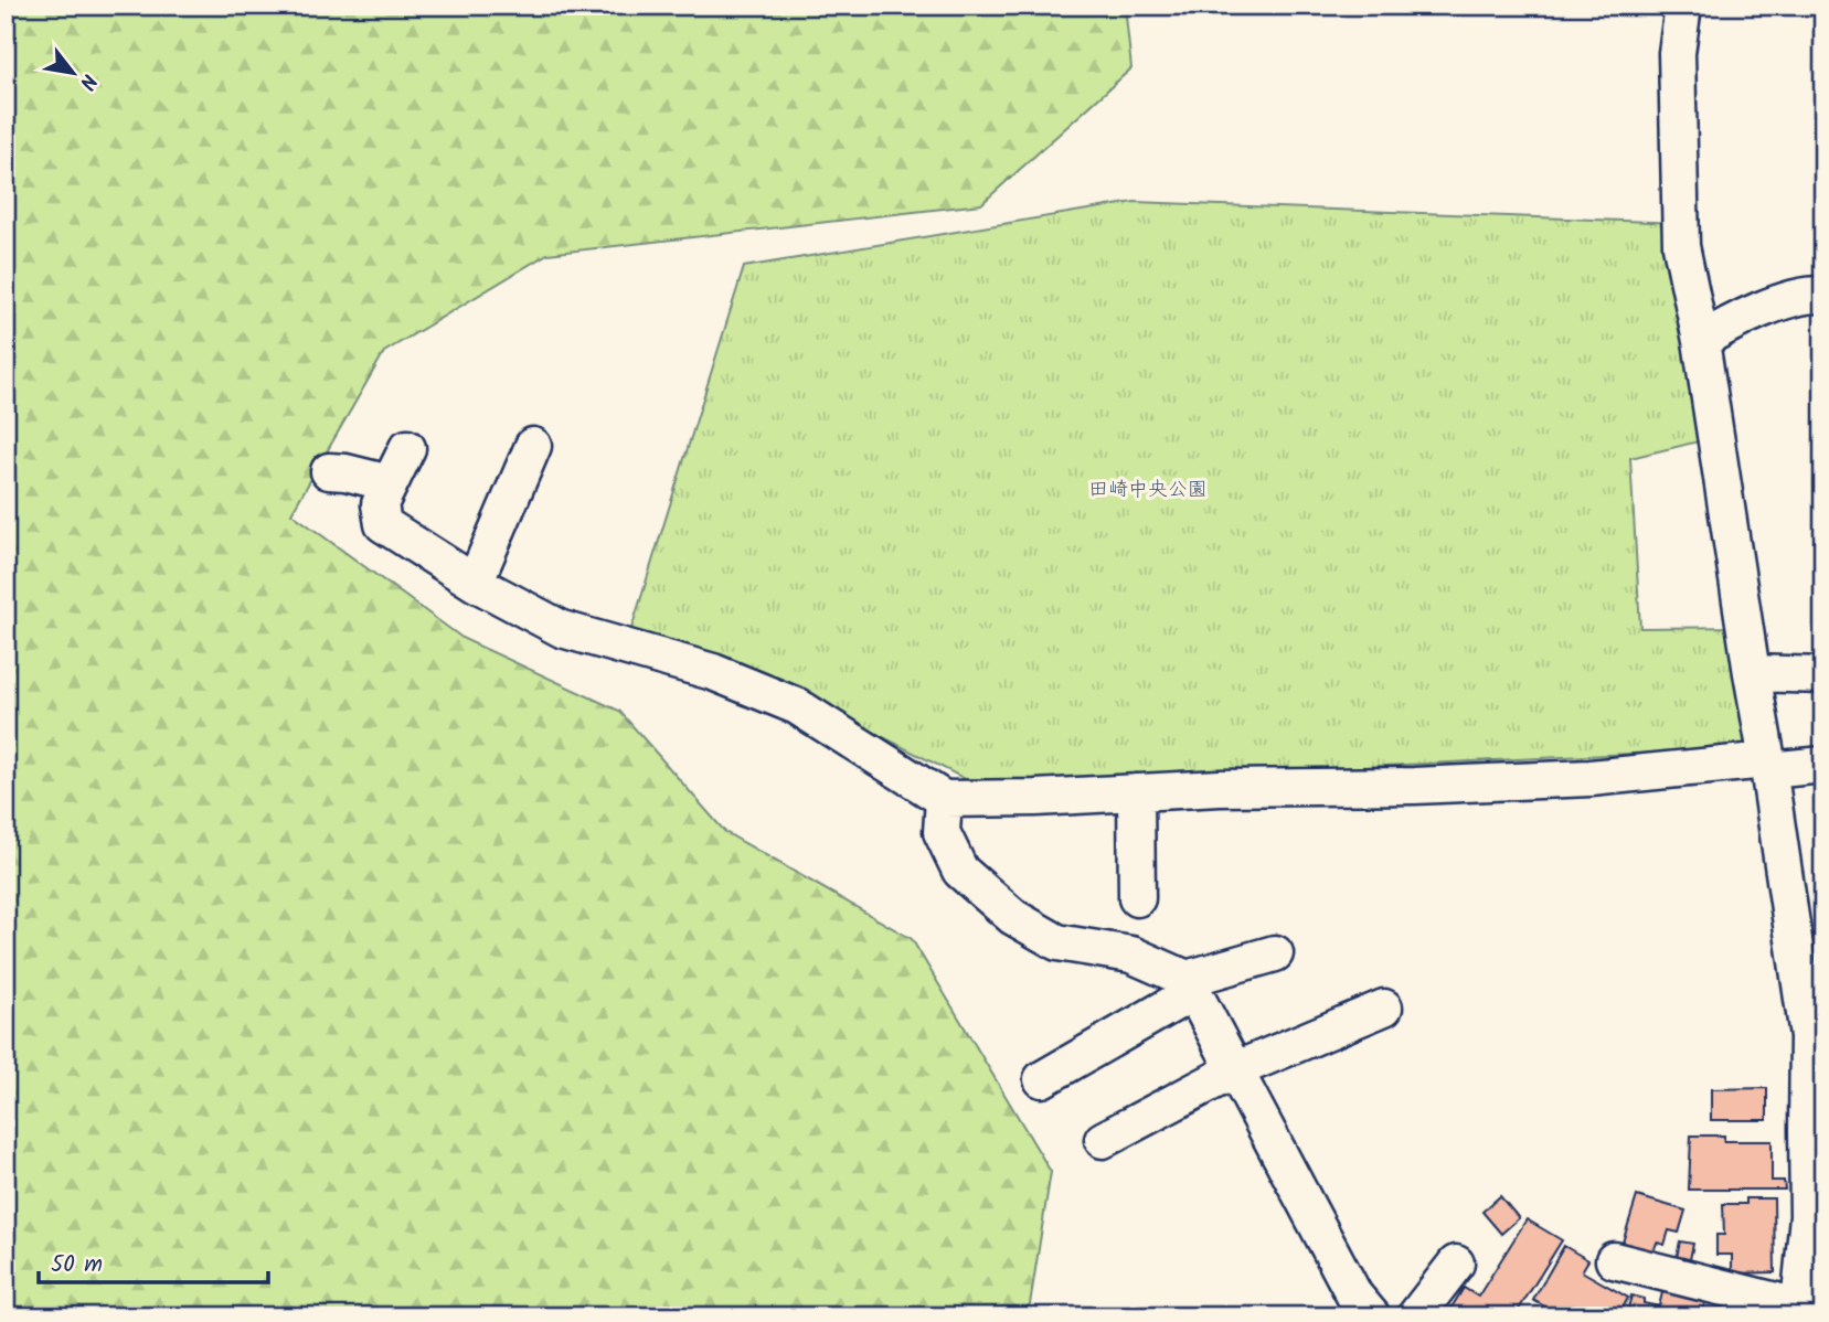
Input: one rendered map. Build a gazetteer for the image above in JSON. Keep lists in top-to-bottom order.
{
  "parks": ["田崎中央公園"],
  "scale_bar": "50 m",
  "north": "bottom right"
}
